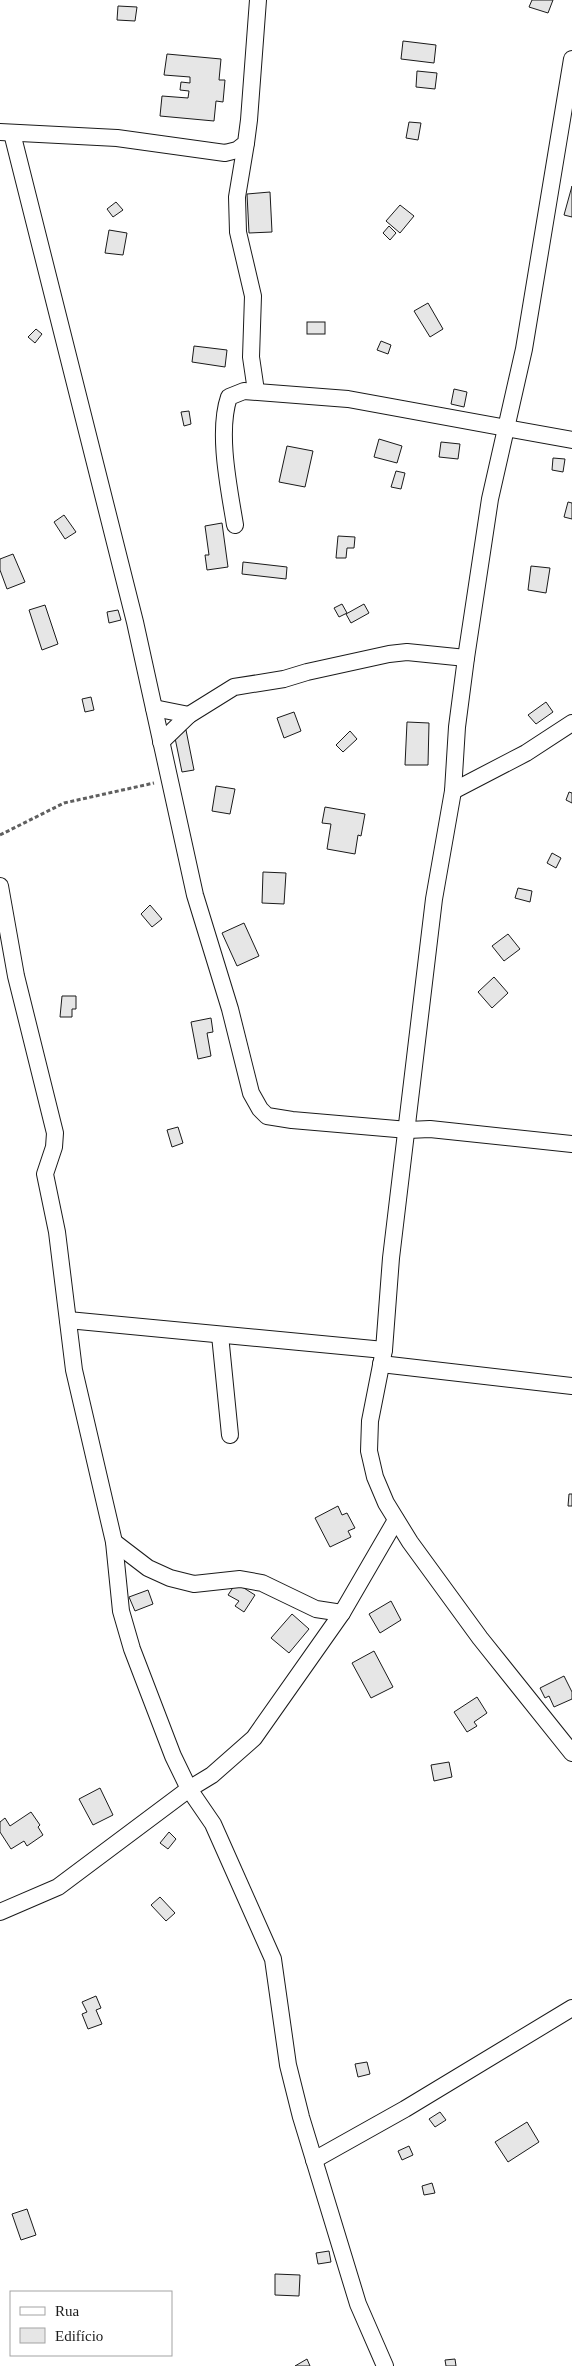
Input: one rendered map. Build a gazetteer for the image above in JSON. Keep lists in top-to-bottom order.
{
  "legend": ["Rua", "Edifício"]
}
